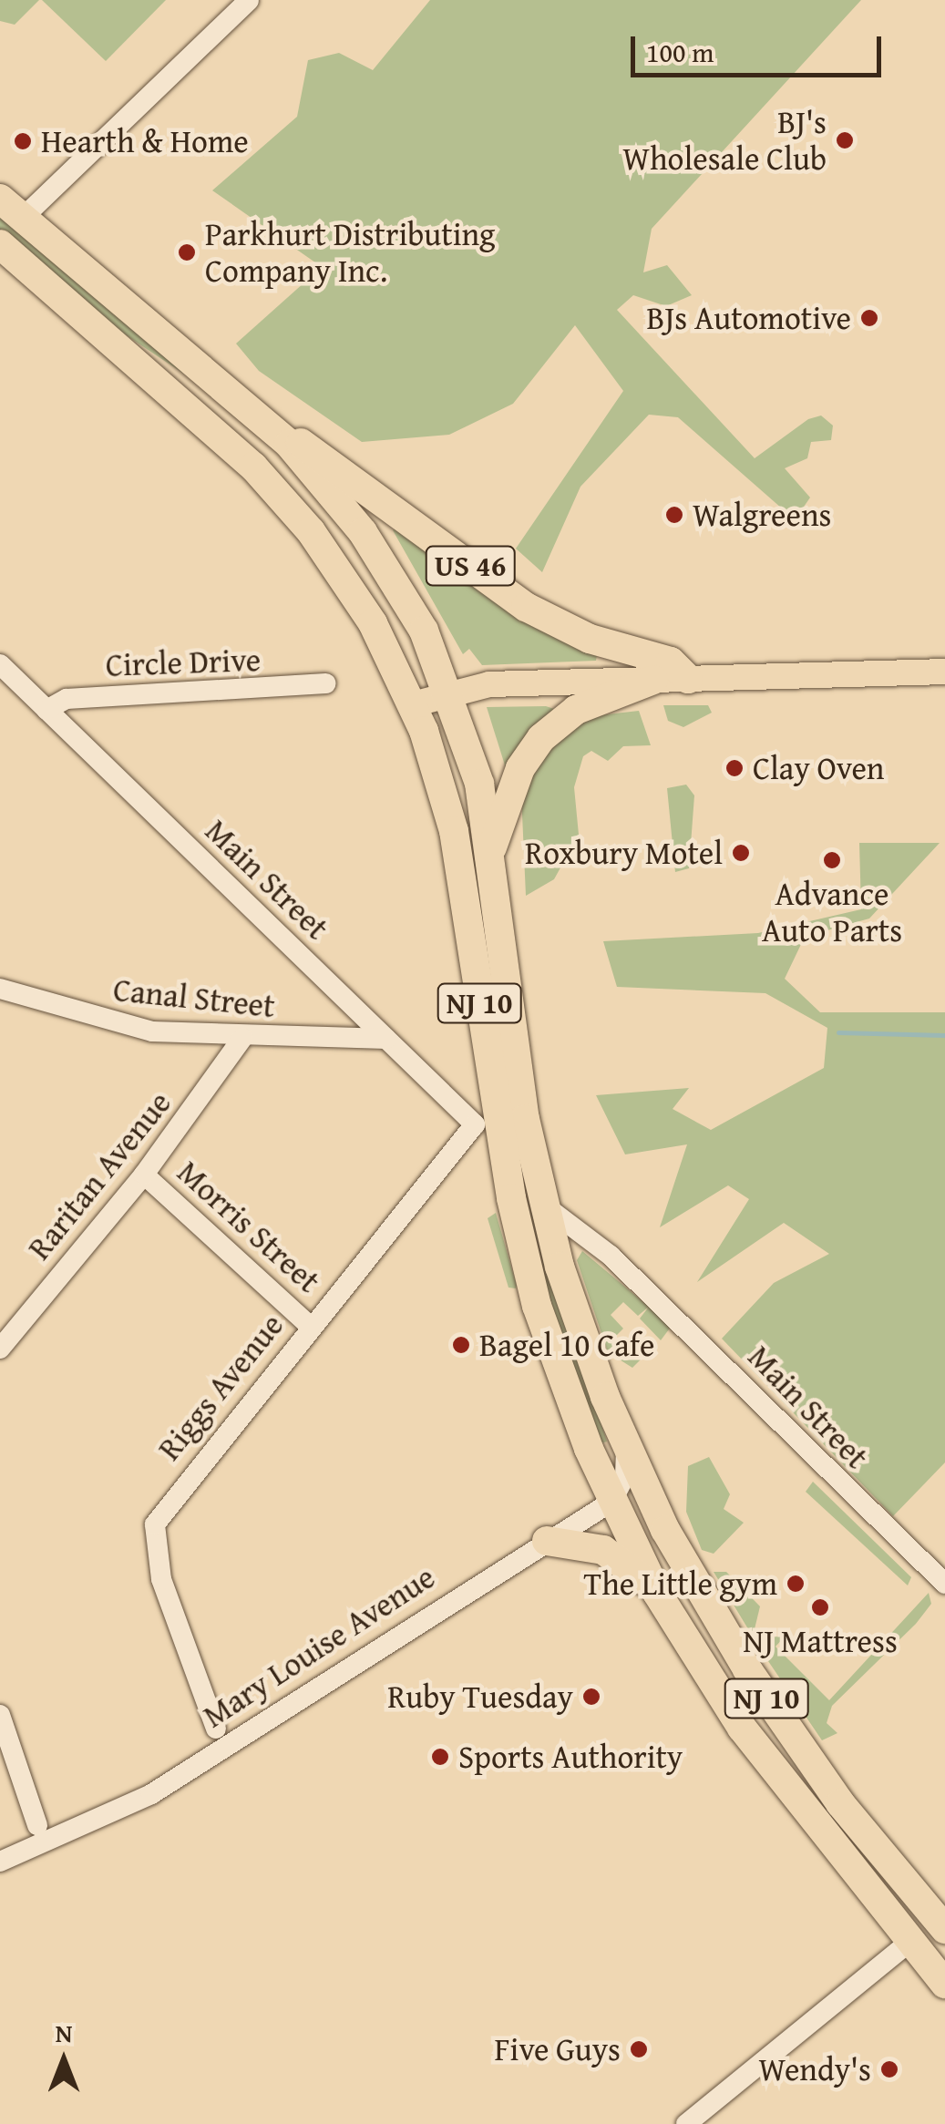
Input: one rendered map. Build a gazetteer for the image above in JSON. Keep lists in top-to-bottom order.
{
  "streets": {
    "highway": ["US 46", "NJ 10"],
    "street": [
      "Circle Drive",
      "Main Street",
      "Canal Street",
      "Raritan Avenue",
      "Morris Street",
      "Riggs Avenue",
      "Mary Louise Avenue"
    ]
  },
  "crossings": [
    ["US 46", "NJ 10"],
    ["Circle Drive", "Main Street"],
    ["Main Street", "Canal Street"],
    ["Main Street", "NJ 10"],
    ["Main Street", "Riggs Avenue"],
    ["Canal Street", "Raritan Avenue"],
    ["NJ 10", "Riggs Avenue"],
    ["NJ 10", "Mary Louise Avenue"],
    ["Raritan Avenue", "Morris Street"],
    ["Morris Street", "Riggs Avenue"]
  ],
  "places": [
    "BJ's Wholesale Club",
    "Hearth & Home",
    "Parkhurt Distributing Company Inc.",
    "BJs Automotive",
    "Walgreens",
    "Clay Oven",
    "Roxbury Motel",
    "Advance Auto Parts",
    "Bagel 10 Cafe",
    "The Little gym",
    "NJ Mattress",
    "Ruby Tuesday",
    "Sports Authority",
    "Five Guys",
    "Wendy's"
  ],
  "scale_bar": "100 m",
  "north": "top"
}
